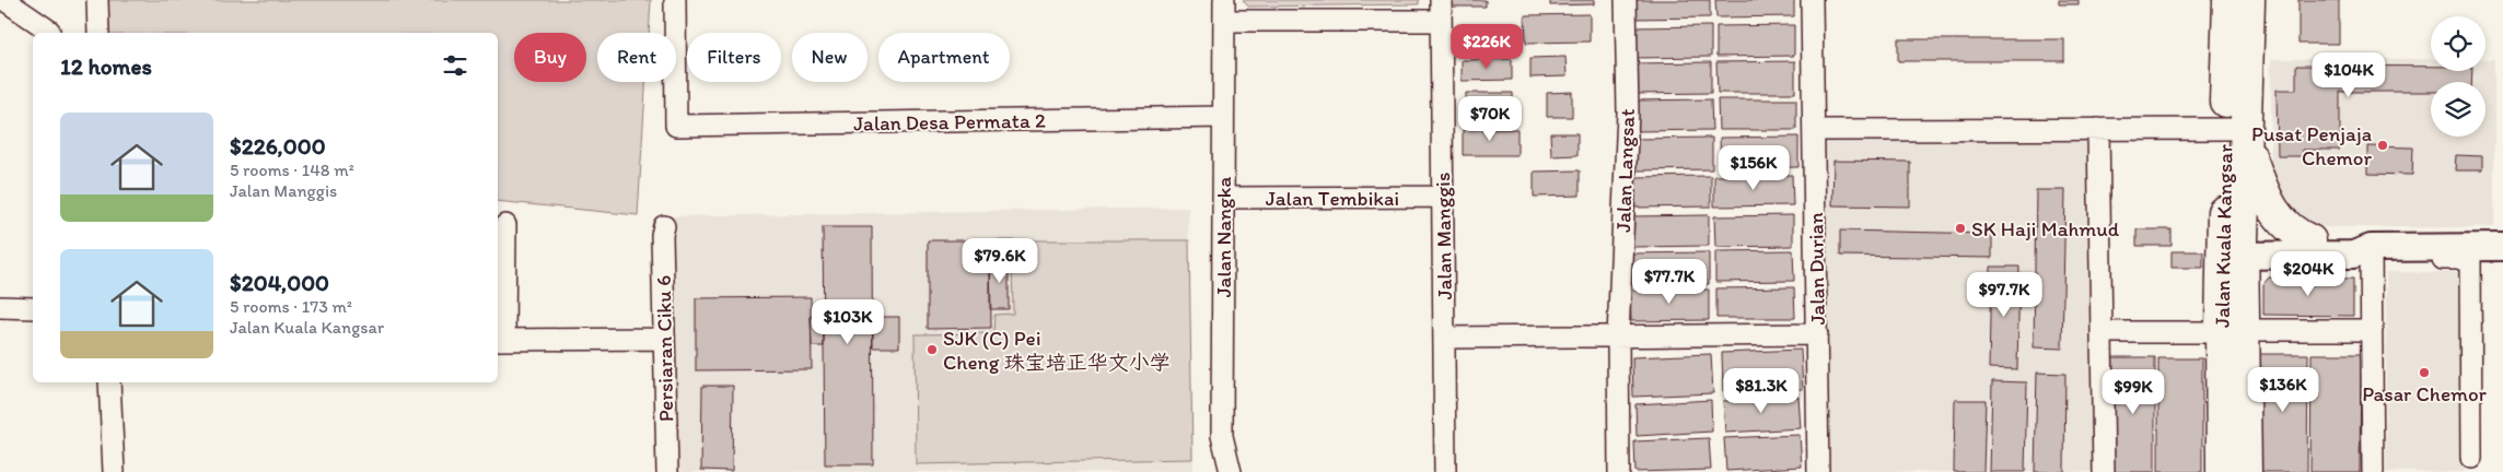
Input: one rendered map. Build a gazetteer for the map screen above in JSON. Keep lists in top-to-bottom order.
{
  "streets": {
    "highway": ["Jalan Kuala Kangsar"],
    "street": [
      "Jalan Desa Permata 2",
      "Jalan Langsat",
      "Jalan Tembikai",
      "Jalan Manggis",
      "Jalan Nangka",
      "Jalan Durian",
      "Persiaran Ciku 6"
    ]
  },
  "crossings": [
    ["Jalan Desa Permata 2", "Jalan Nangka"],
    ["Jalan Tembikai", "Jalan Manggis"],
    ["Jalan Tembikai", "Jalan Nangka"]
  ],
  "places": [
    "Pusat Penjaja Chemor",
    "SK Haji Mahmud",
    "SJK (C) Pei Cheng 珠宝培正华文小学",
    "Pasar Chemor"
  ],
  "page": {
    "price": [
      "$226K",
      "$104K",
      "$70K",
      "$156K",
      "$79.6K",
      "$204K",
      "$77.7K",
      "$97.7K",
      "$103K",
      "$136K",
      "$81.3K",
      "$99K"
    ],
    "chip": [
      "Buy",
      "Rent",
      "Filters",
      "New",
      "Apartment"
    ],
    "heading": "12 homes",
    "list": [
      {
        "name": "$226,000",
        "note": "5 rooms · 148 m² · Jalan Manggis"
      },
      {
        "name": "$204,000",
        "note": "5 rooms · 173 m² · Jalan Kuala Kangsar"
      }
    ]
  }
}
